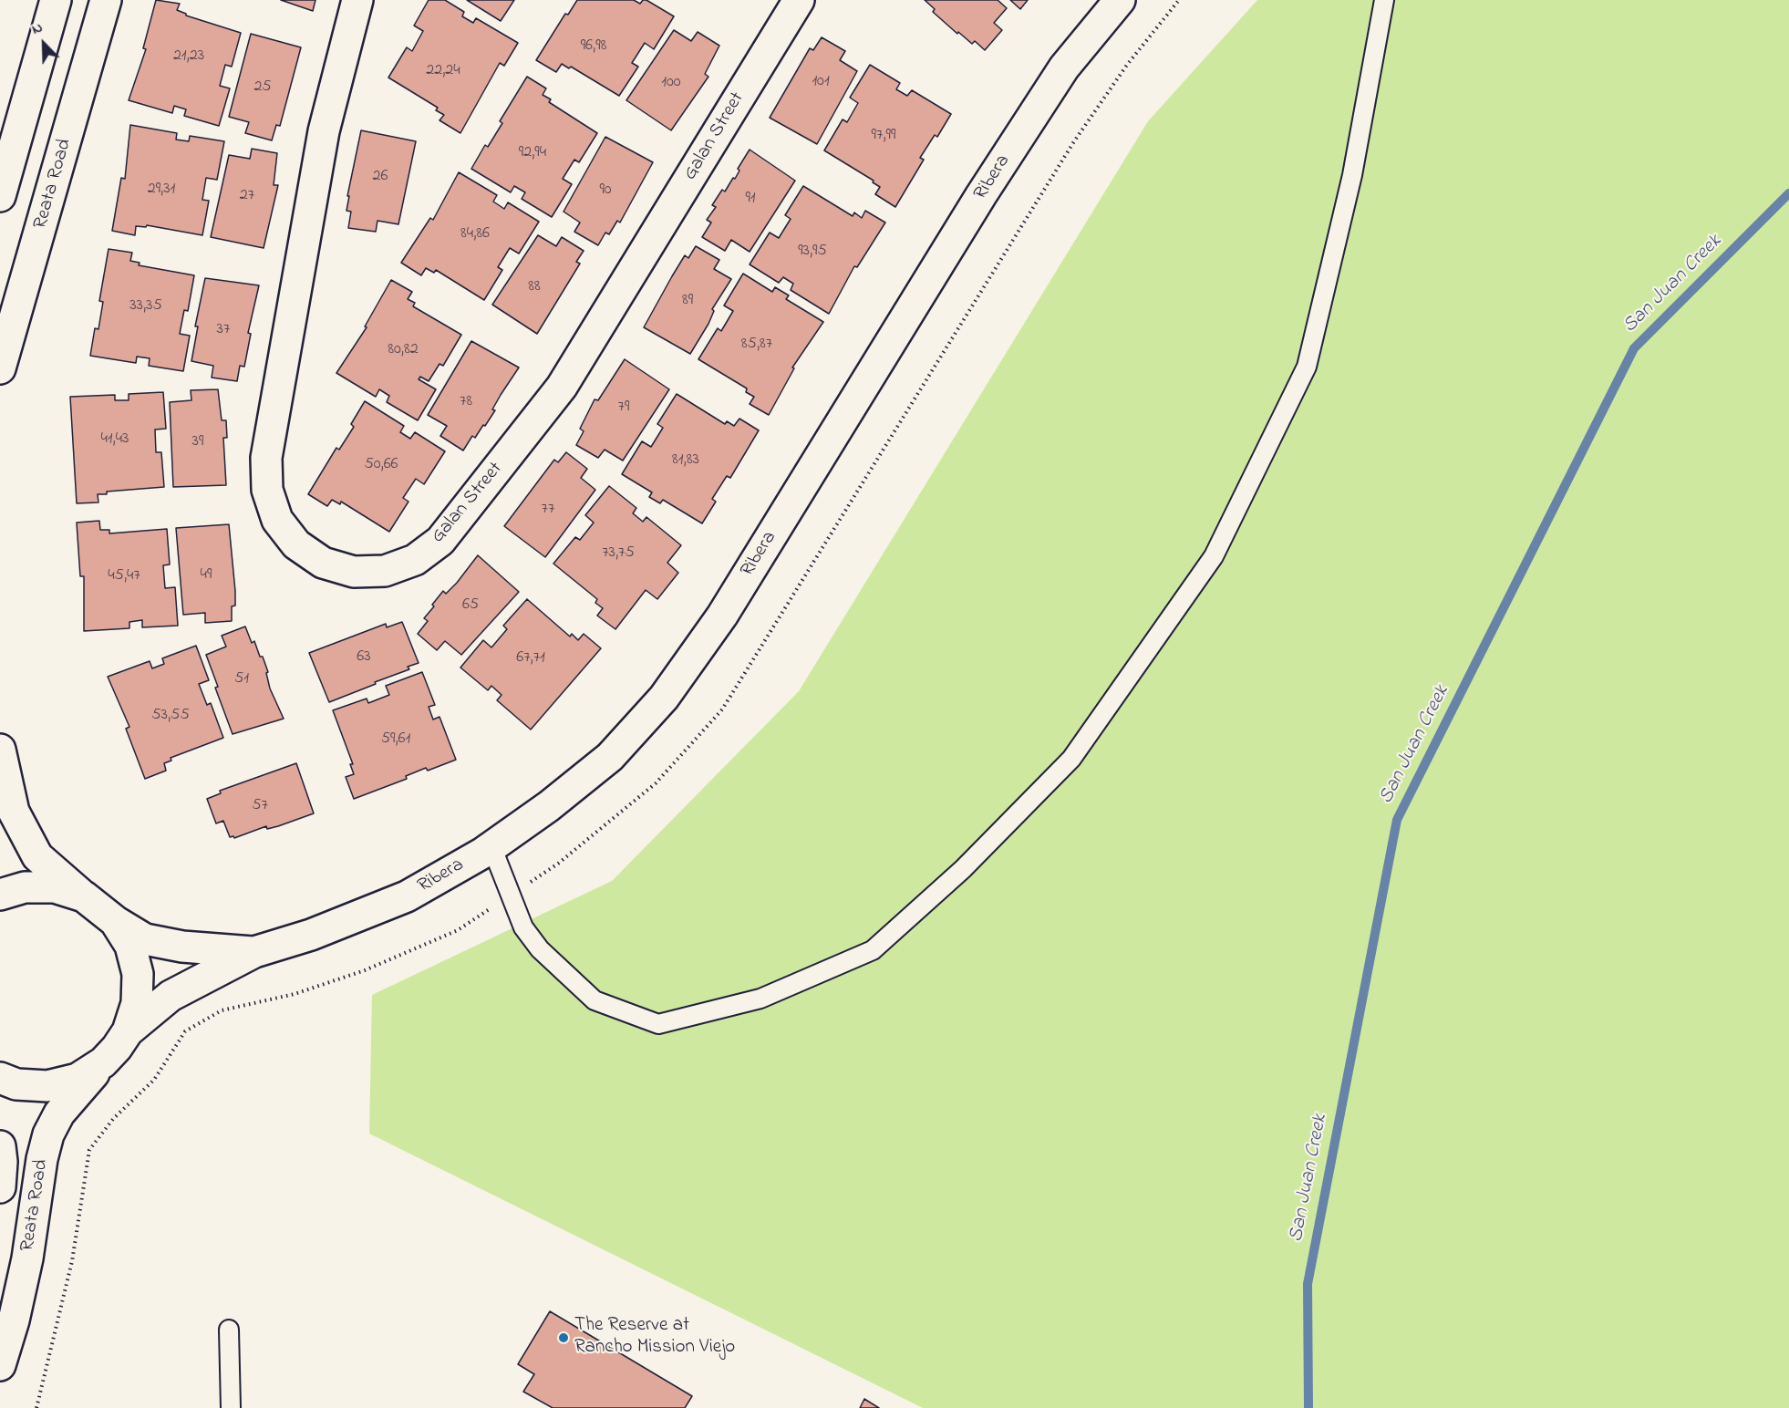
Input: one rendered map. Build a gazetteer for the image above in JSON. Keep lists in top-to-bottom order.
{
  "streets": {
    "street": ["Galan Street", "Ribera", "Reata Road"]
  },
  "crossings": [
    ["Ribera", "Reata Road"]
  ],
  "water": ["San Juan Creek"],
  "places": ["The Reserve at Rancho Mission Viejo"],
  "house_numbers": [
    "96,98",
    "21,23",
    "22,24",
    "101",
    "100",
    "25",
    "97,99",
    "92,94",
    "26",
    "29,31",
    "90",
    "27",
    "91",
    "84,86",
    "93,95",
    "88",
    "89",
    "33,35",
    "37",
    "85,87",
    "80,82",
    "78",
    "79",
    "41,43",
    "39",
    "81,83",
    "50,66",
    "77",
    "73,75",
    "49",
    "45,47",
    "65",
    "63",
    "67,71",
    "51",
    "53,55",
    "59,61",
    "57"
  ],
  "north": "top left"
}
